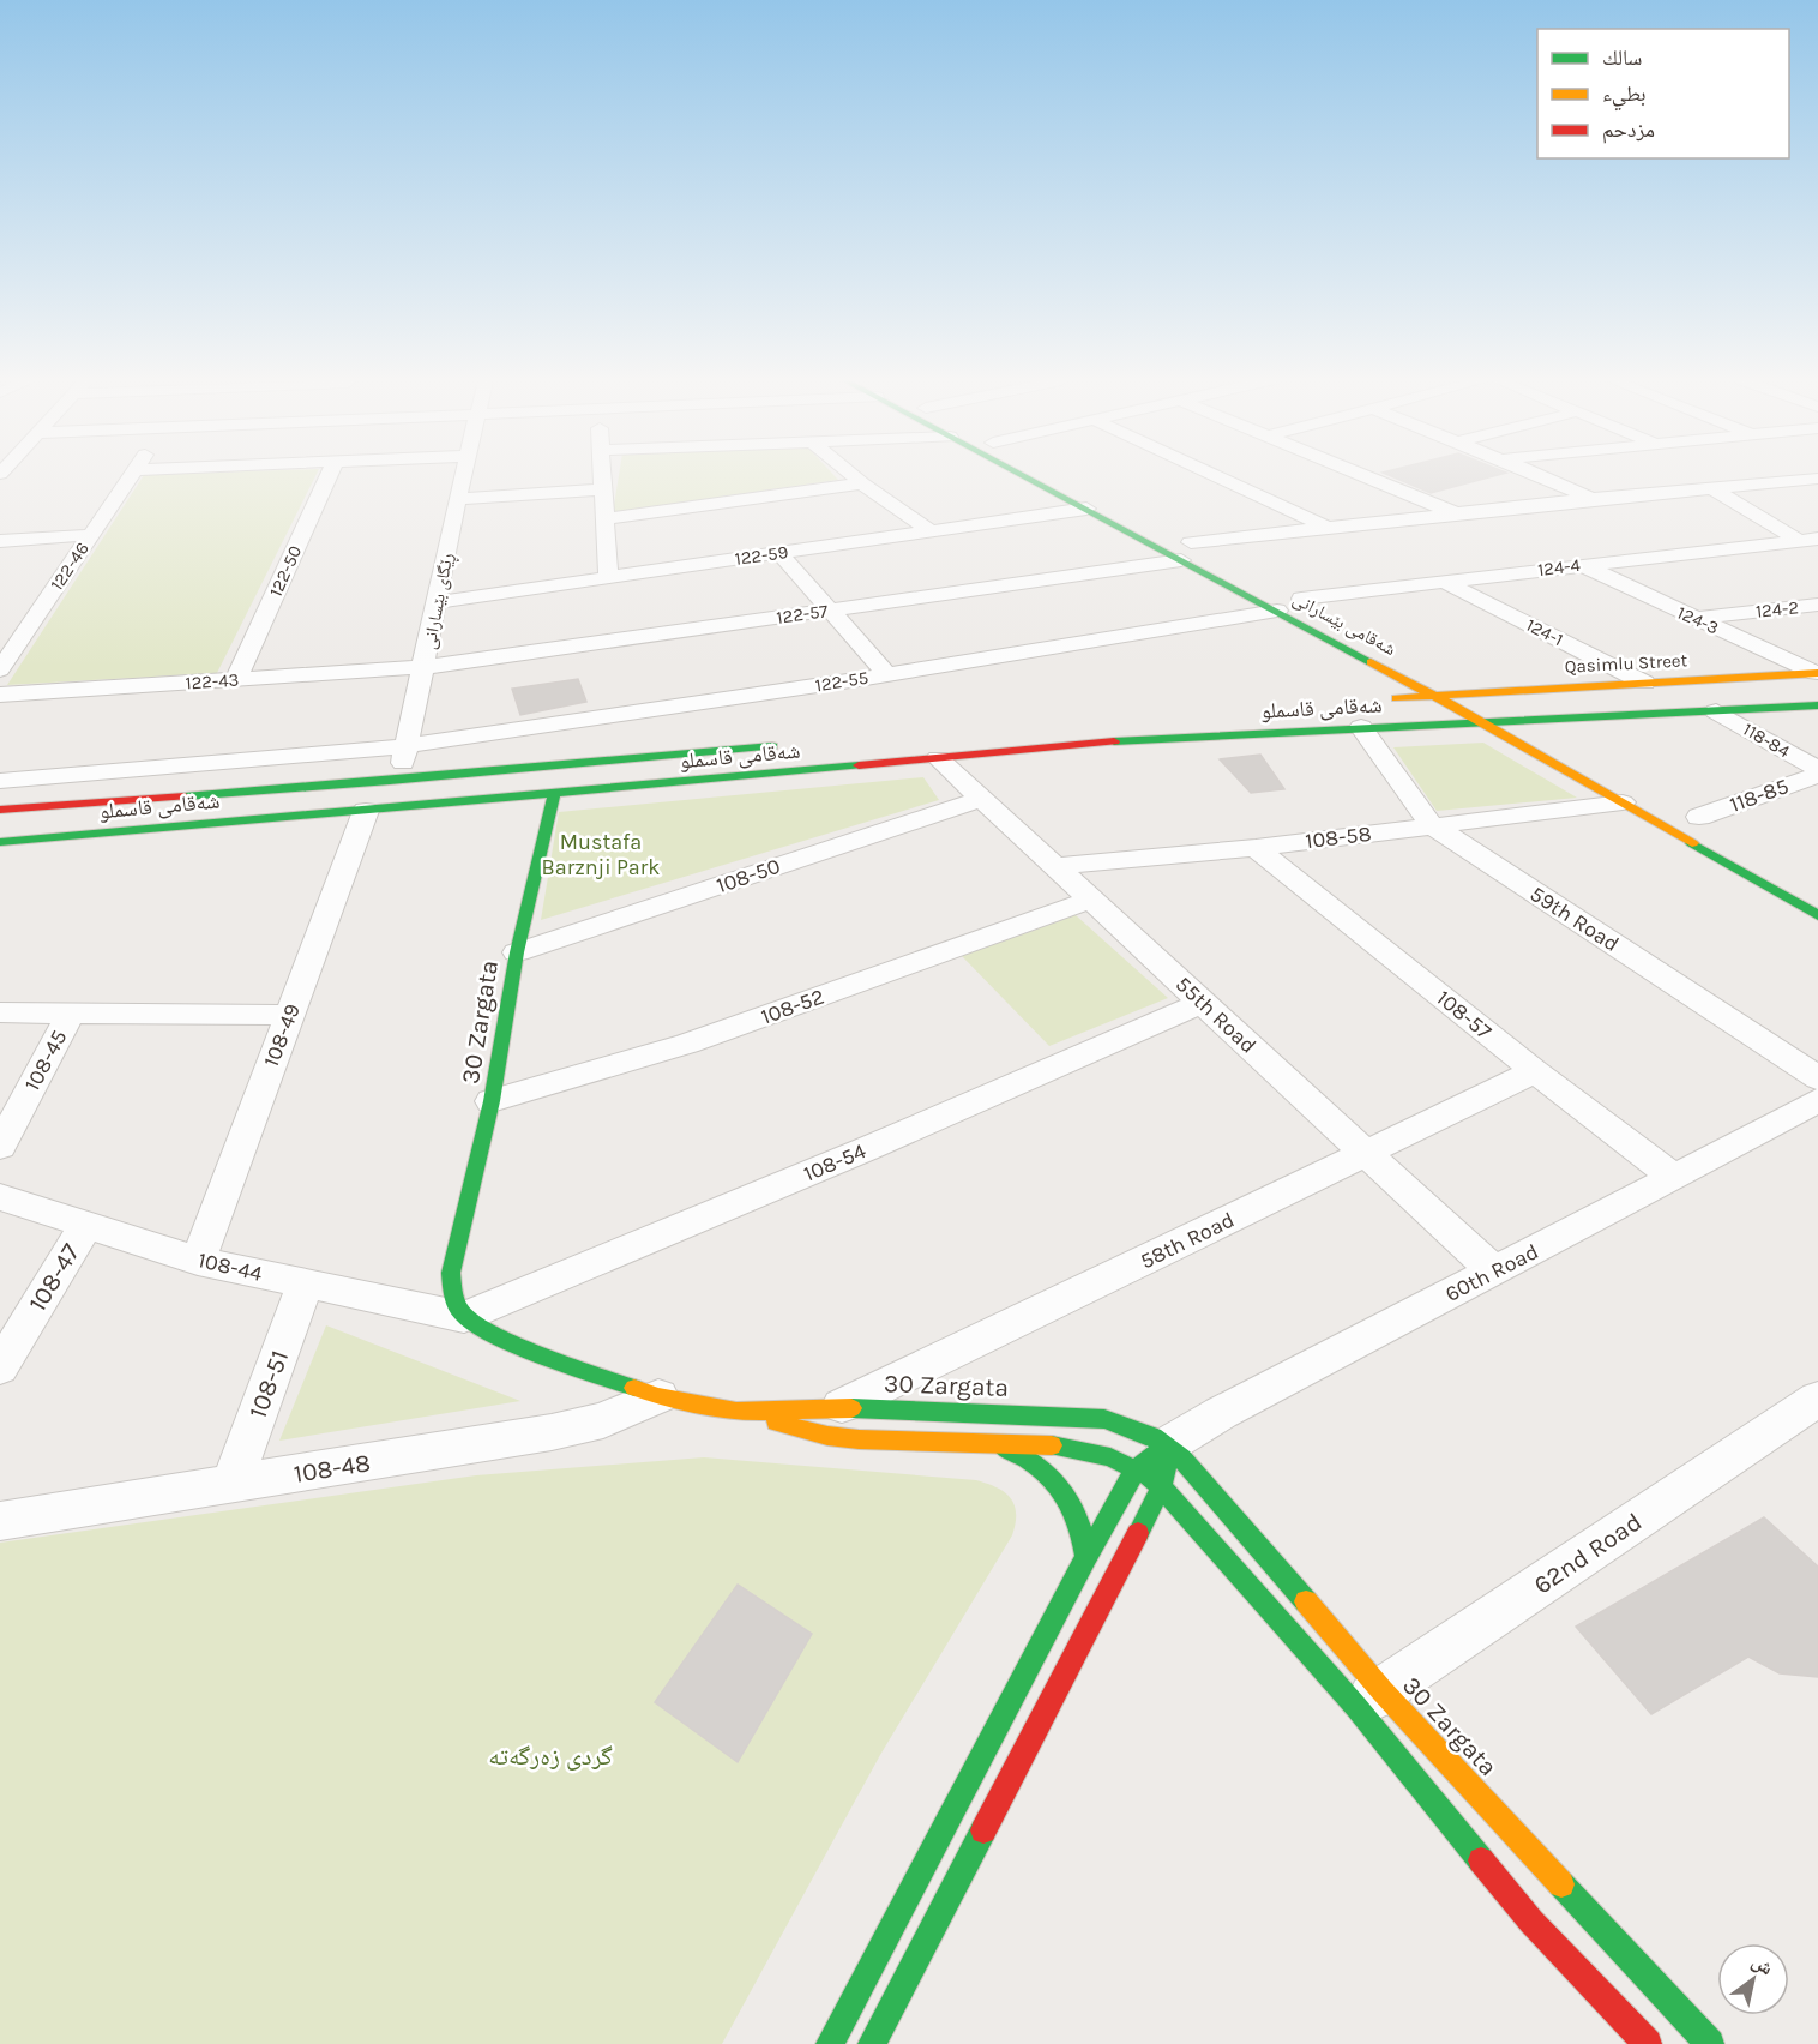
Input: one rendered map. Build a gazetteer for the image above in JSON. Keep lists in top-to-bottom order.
{
  "streets": {
    "main road": [
      "شەقامی بێسارانی",
      "Qasimlu Street",
      "شەقامی قاسملو",
      "30 Zargata"
    ],
    "street": [
      "122-59",
      "122-46",
      "124-4",
      "122-50",
      "ڕێگای بێسارانی",
      "124-2",
      "122-57",
      "124-3",
      "124-1",
      "122-43",
      "122-55",
      "118-84",
      "118-85",
      "108-58",
      "108-50",
      "59th Road",
      "108-52",
      "55th Road",
      "108-57",
      "108-49",
      "108-45",
      "108-54",
      "58th Road",
      "108-44",
      "60th Road",
      "108-47",
      "108-51",
      "108-48",
      "62nd Road"
    ]
  },
  "crossings": [
    ["122-59", "ڕێگای بێسارانی"],
    ["122-59", "شەقامی بێسارانی"],
    ["124-4", "124-3"],
    ["124-4", "شەقامی بێسارانی"],
    ["124-4", "124-1"],
    ["124-4", "122-55"],
    ["122-50", "122-43"],
    ["ڕێگای بێسارانی", "122-57"],
    ["ڕێگای بێسارانی", "122-43"],
    ["ڕێگای بێسارانی", "122-55"],
    ["ڕێگای بێسارانی", "شەقامی قاسملو"],
    ["124-2", "124-3"],
    ["122-57", "شەقامی بێسارانی"],
    ["122-57", "122-43"],
    ["124-3", "Qasimlu Street"],
    ["شەقامی بێسارانی", "Qasimlu Street"],
    ["شەقامی بێسارانی", "122-55"],
    ["شەقامی بێسارانی", "شەقامی قاسملو"],
    ["شەقامی بێسارانی", "108-58"],
    ["124-1", "Qasimlu Street"],
    ["Qasimlu Street", "شەقامی قاسملو"],
    ["شەقامی قاسملو", "59th Road"],
    ["شەقامی قاسملو", "55th Road"],
    ["شەقامی قاسملو", "30 Zargata"],
    ["شەقامی قاسملو", "108-49"],
    ["118-84", "118-85"],
    ["108-58", "59th Road"],
    ["108-58", "55th Road"],
    ["108-58", "108-57"],
    ["108-50", "55th Road"],
    ["108-50", "30 Zargata"],
    ["108-52", "55th Road"],
    ["108-52", "30 Zargata"],
    ["55th Road", "108-54"],
    ["55th Road", "58th Road"],
    ["55th Road", "60th Road"],
    ["108-57", "58th Road"],
    ["108-57", "60th Road"],
    ["30 Zargata", "108-54"],
    ["30 Zargata", "58th Road"],
    ["30 Zargata", "108-44"],
    ["30 Zargata", "60th Road"],
    ["30 Zargata", "108-48"],
    ["30 Zargata", "62nd Road"],
    ["108-49", "108-44"],
    ["108-54", "108-44"],
    ["108-44", "108-47"],
    ["108-44", "108-51"],
    ["108-51", "108-48"]
  ],
  "parks": ["Mustafa Barznji Park", "گردی زەرگەتە"],
  "legend": ["سالك", "بطيء", "مزدحم"],
  "north": "top right"
}
